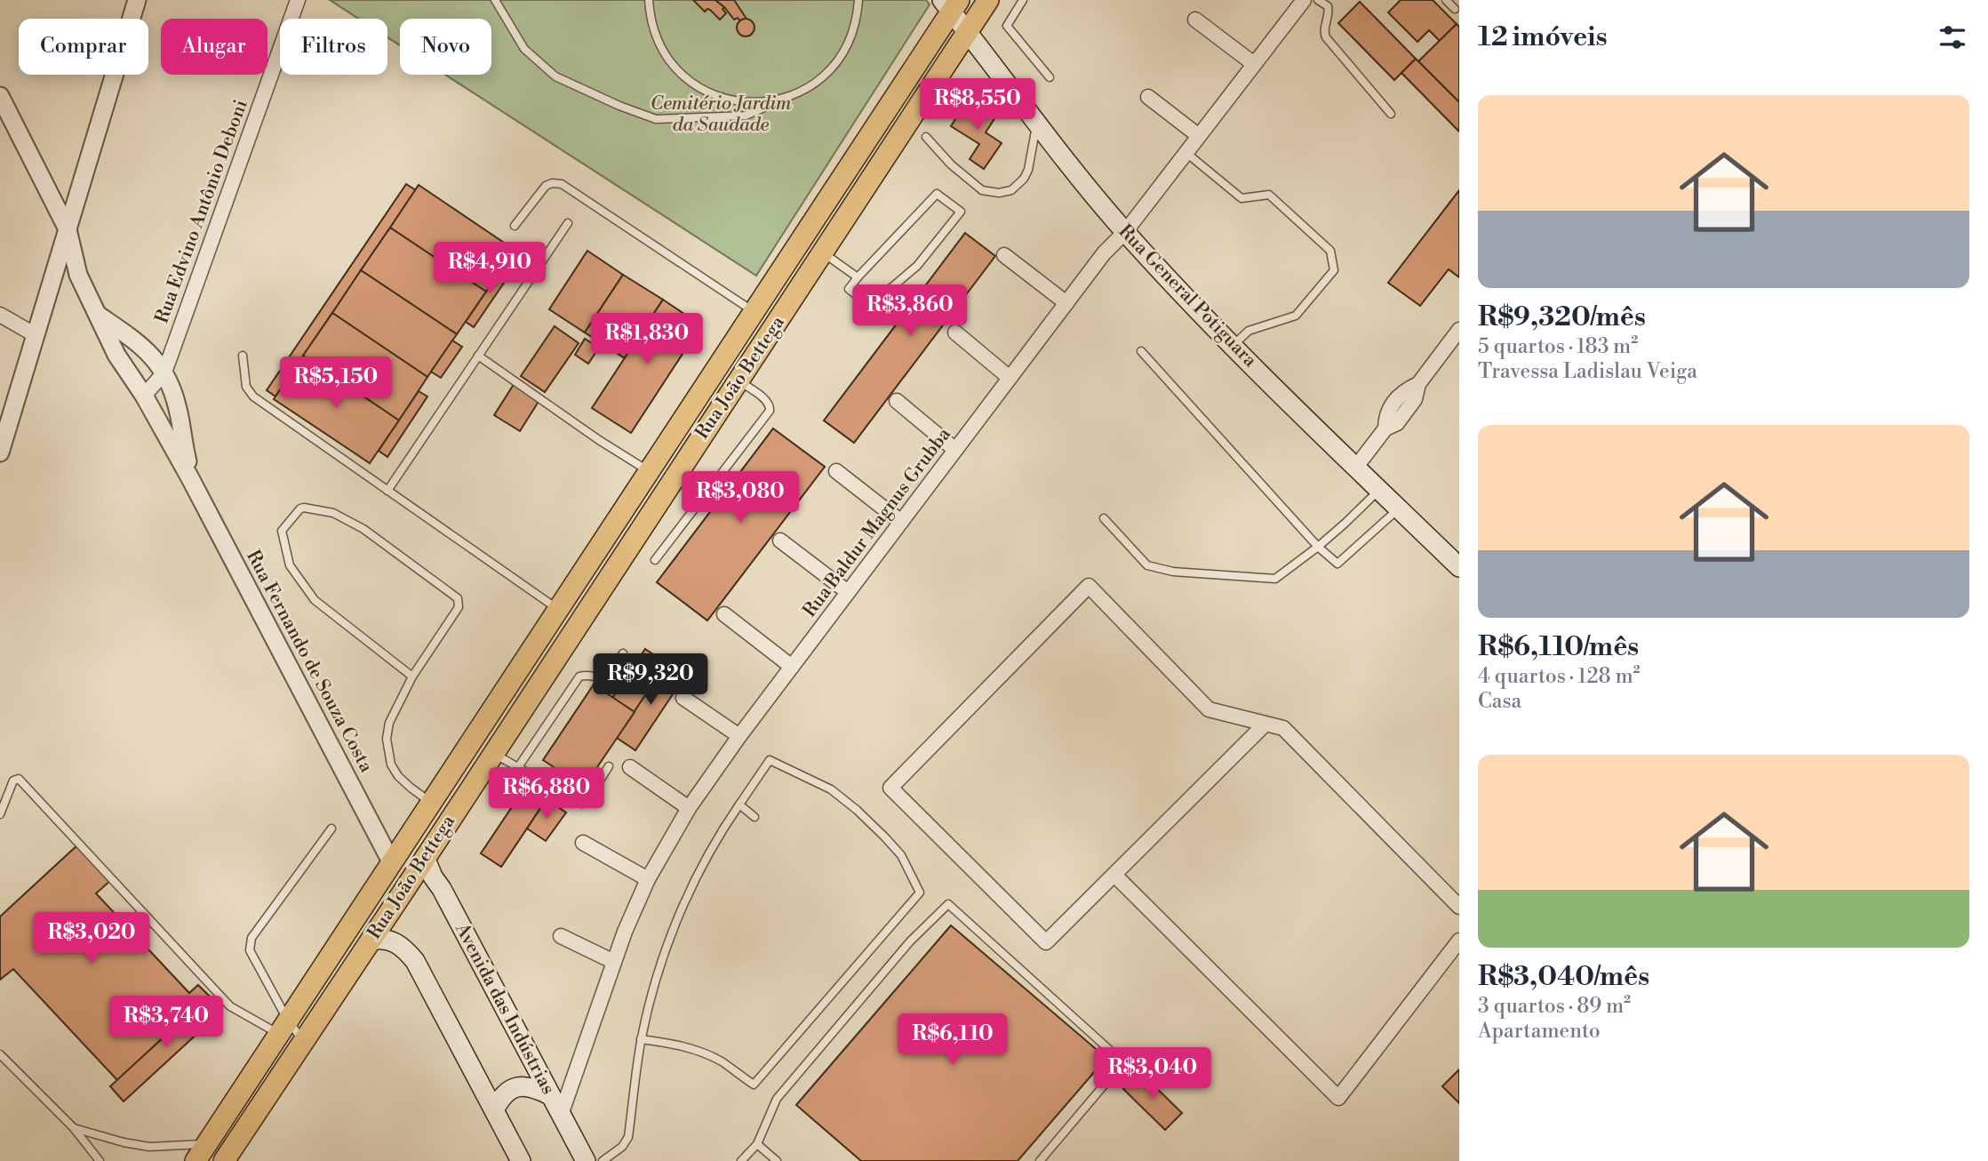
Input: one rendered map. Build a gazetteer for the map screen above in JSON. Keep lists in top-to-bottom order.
{
  "streets": {
    "main road": ["Rua General Potiguara", "Rua João Bettega", "Avenida das Indústrias"],
    "street": ["Rua Edvino Antônio Deboni", "Rua Baldur Magnus Grubba", "Rua Fernando de Souza Costa"]
  },
  "crossings": [
    ["Rua Edvino Antônio Deboni", "Rua Fernando de Souza Costa"],
    ["Rua General Potiguara", "Rua João Bettega"],
    ["Rua General Potiguara", "Rua Baldur Magnus Grubba"],
    ["Rua João Bettega", "Rua Fernando de Souza Costa"],
    ["Rua João Bettega", "Avenida das Indústrias"],
    ["Rua Baldur Magnus Grubba", "Avenida das Indústrias"]
  ],
  "parks": ["Cemitério Jardim da Saudade"],
  "page": {
    "heading": "12 imóveis",
    "chip": [
      "Comprar",
      "Alugar",
      "Filtros",
      "Novo"
    ],
    "list": [
      {
        "name": "R$9,320/mês",
        "note": "5 quartos · 183 m² · Travessa Ladislau Veiga"
      },
      {
        "name": "R$6,110/mês",
        "note": "4 quartos · 128 m² · Casa"
      },
      {
        "name": "R$3,040/mês",
        "note": "3 quartos · 89 m² · Apartamento"
      }
    ],
    "price": [
      "R$8,550",
      "R$4,910",
      "R$3,860",
      "R$1,830",
      "R$5,150",
      "R$3,080",
      "R$9,320",
      "R$6,880",
      "R$3,020",
      "R$3,740",
      "R$6,110",
      "R$3,040"
    ]
  }
}
